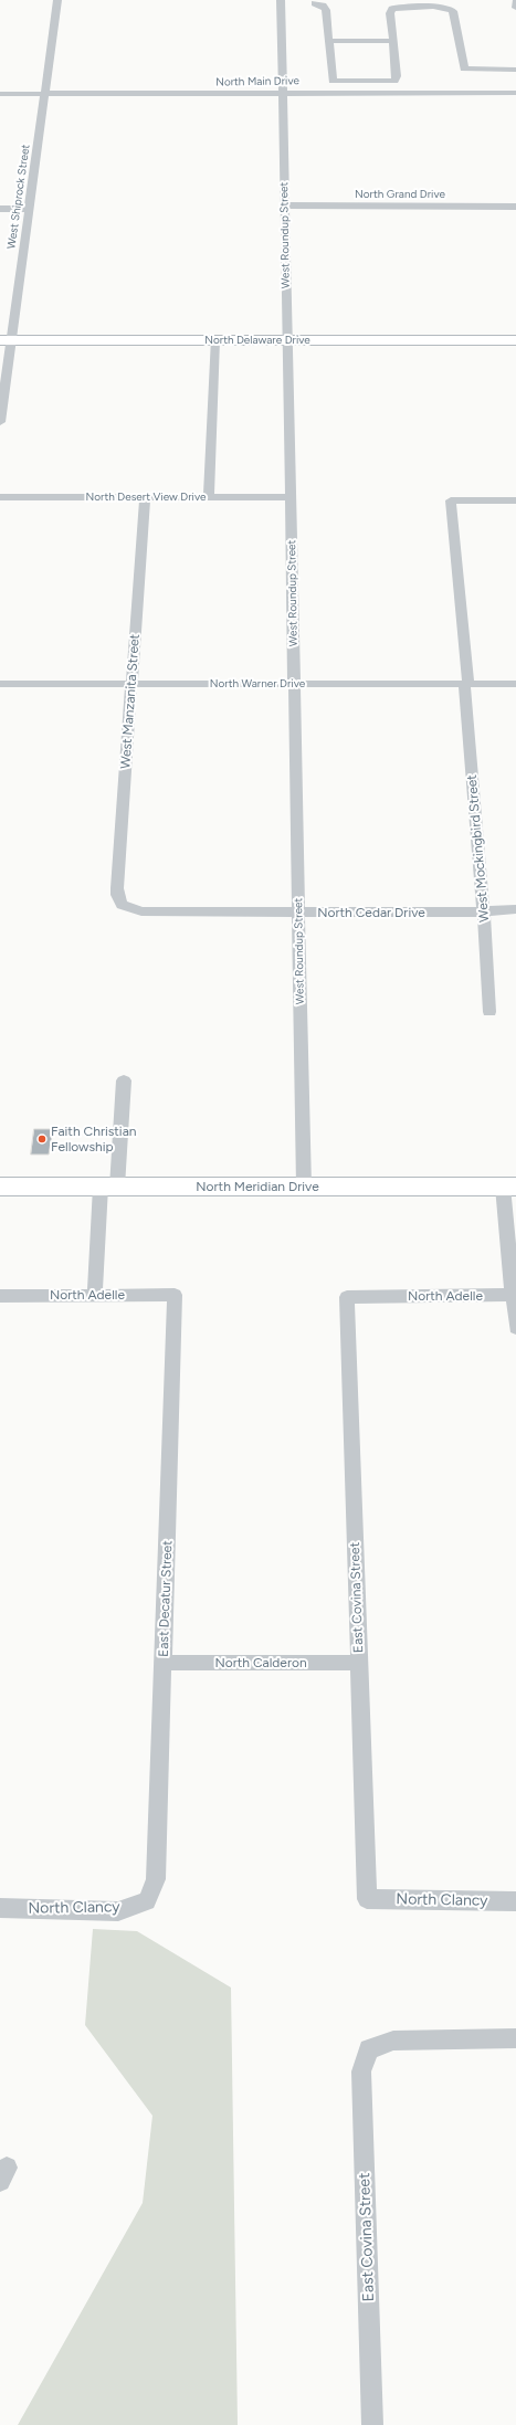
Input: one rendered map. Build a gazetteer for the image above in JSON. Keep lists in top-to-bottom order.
{
  "streets": {
    "street": [
      "North Main Drive",
      "North Grand Drive",
      "West Shiprock Street",
      "West Roundup Street",
      "North Delaware Drive",
      "North Desert View Drive",
      "North Warner Drive",
      "West Manzanita Street",
      "West Mockingbird Street",
      "North Cedar Drive",
      "North Meridian Drive",
      "North Adelle",
      "East Covina Street",
      "East Decatur Street",
      "North Calderon",
      "North Clancy"
    ]
  },
  "crossings": [
    ["North Main Drive", "West Shiprock Street"],
    ["North Main Drive", "West Roundup Street"],
    ["North Grand Drive", "West Roundup Street"],
    ["West Shiprock Street", "North Delaware Drive"],
    ["West Roundup Street", "North Delaware Drive"],
    ["West Roundup Street", "North Desert View Drive"],
    ["West Roundup Street", "North Warner Drive"],
    ["West Roundup Street", "North Cedar Drive"],
    ["West Roundup Street", "North Meridian Drive"],
    ["North Desert View Drive", "West Manzanita Street"],
    ["North Warner Drive", "West Manzanita Street"],
    ["North Warner Drive", "West Mockingbird Street"],
    ["West Manzanita Street", "North Cedar Drive"],
    ["West Mockingbird Street", "North Cedar Drive"],
    ["North Adelle", "East Covina Street"],
    ["North Adelle", "East Decatur Street"],
    ["East Covina Street", "North Calderon"],
    ["East Covina Street", "North Clancy"],
    ["East Decatur Street", "North Calderon"],
    ["East Decatur Street", "North Clancy"]
  ],
  "places": ["Faith Christian Fellowship"]
}
